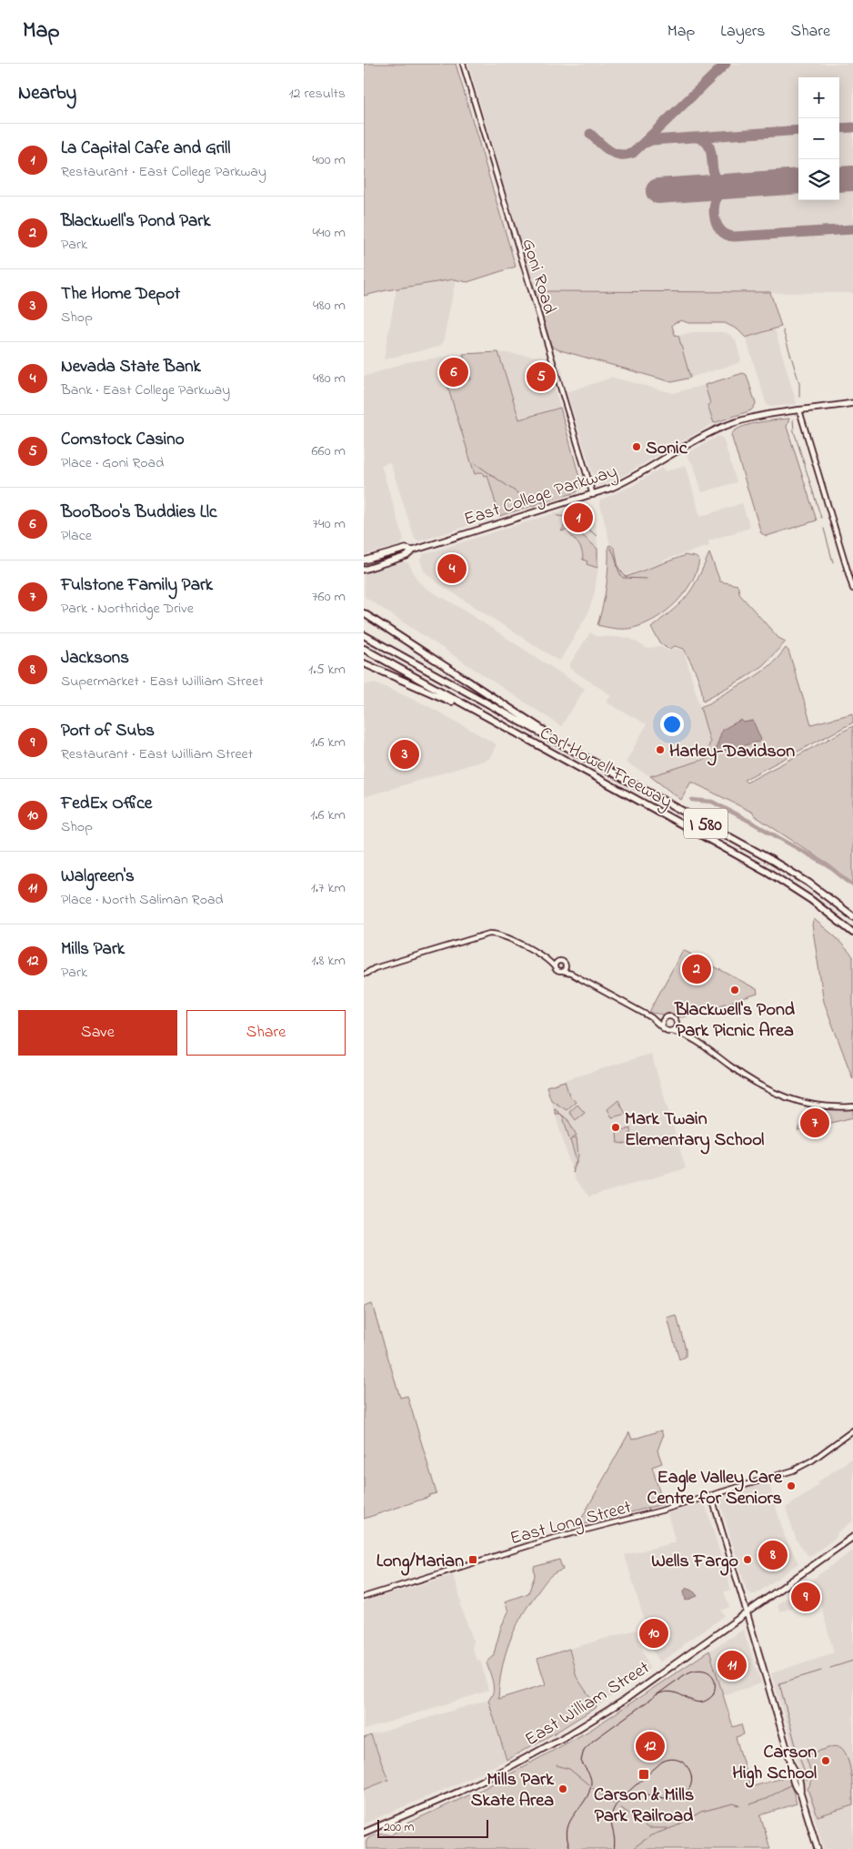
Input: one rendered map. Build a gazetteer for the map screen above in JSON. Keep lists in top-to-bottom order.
{
  "streets": {
    "highway": ["Carl Howell Freeway", "I 580"],
    "main road": ["East College Parkway", "East William Street"],
    "street": ["Goni Road", "East Long Street"]
  },
  "crossings": [
    ["Goni Road", "East College Parkway"]
  ],
  "places": {
    "other": [
      "Sonic",
      "Harley-Davidson",
      "Blackwell's Pond Park Picnic Area",
      "Mark Twain Elementary School",
      "Eagle Valley Care Centre for Seniors",
      "Wells Fargo",
      "Carson High School",
      "Mills Park Skate Area"
    ],
    "transit": ["Long/Marian", "Carson & Mills Park Railroad"]
  },
  "scale_bar": "200 m",
  "page": {
    "header": "Map",
    "nav": ["Map", "Layers", "Share"],
    "heading": ["Nearby", "12 results"],
    "map_buttons": ["+", "−"],
    "list": [
      {
        "mark": "1",
        "name": "La Capital Cafe and Grill",
        "note": "Restaurant · East College Parkway",
        "value": "400 m"
      },
      {
        "mark": "2",
        "name": "Blackwell's Pond Park",
        "note": "Park",
        "value": "440 m"
      },
      {
        "mark": "3",
        "name": "The Home Depot",
        "note": "Shop",
        "value": "480 m"
      },
      {
        "mark": "4",
        "name": "Nevada State Bank",
        "note": "Bank · East College Parkway",
        "value": "480 m"
      },
      {
        "mark": "5",
        "name": "Comstock Casino",
        "note": "Place · Goni Road",
        "value": "660 m"
      },
      {
        "mark": "6",
        "name": "BooBoo's Buddies Llc",
        "note": "Place",
        "value": "740 m"
      },
      {
        "mark": "7",
        "name": "Fulstone Family Park",
        "note": "Park · Northridge Drive",
        "value": "760 m"
      },
      {
        "mark": "8",
        "name": "Jacksons",
        "note": "Supermarket · East William Street",
        "value": "1.5 km"
      },
      {
        "mark": "9",
        "name": "Port of Subs",
        "note": "Restaurant · East William Street",
        "value": "1.6 km"
      },
      {
        "mark": "10",
        "name": "FedEx Office",
        "note": "Shop",
        "value": "1.6 km"
      },
      {
        "mark": "11",
        "name": "Walgreen's",
        "note": "Place · North Saliman Road",
        "value": "1.7 km"
      },
      {
        "mark": "12",
        "name": "Mills Park",
        "note": "Park",
        "value": "1.8 km"
      }
    ],
    "pins": [
      "6",
      "5",
      "1",
      "4",
      "3",
      "2",
      "7",
      "8",
      "9",
      "10",
      "11",
      "12"
    ],
    "buttons": ["Save", "Share"],
    "scale": "200 m"
  }
}
